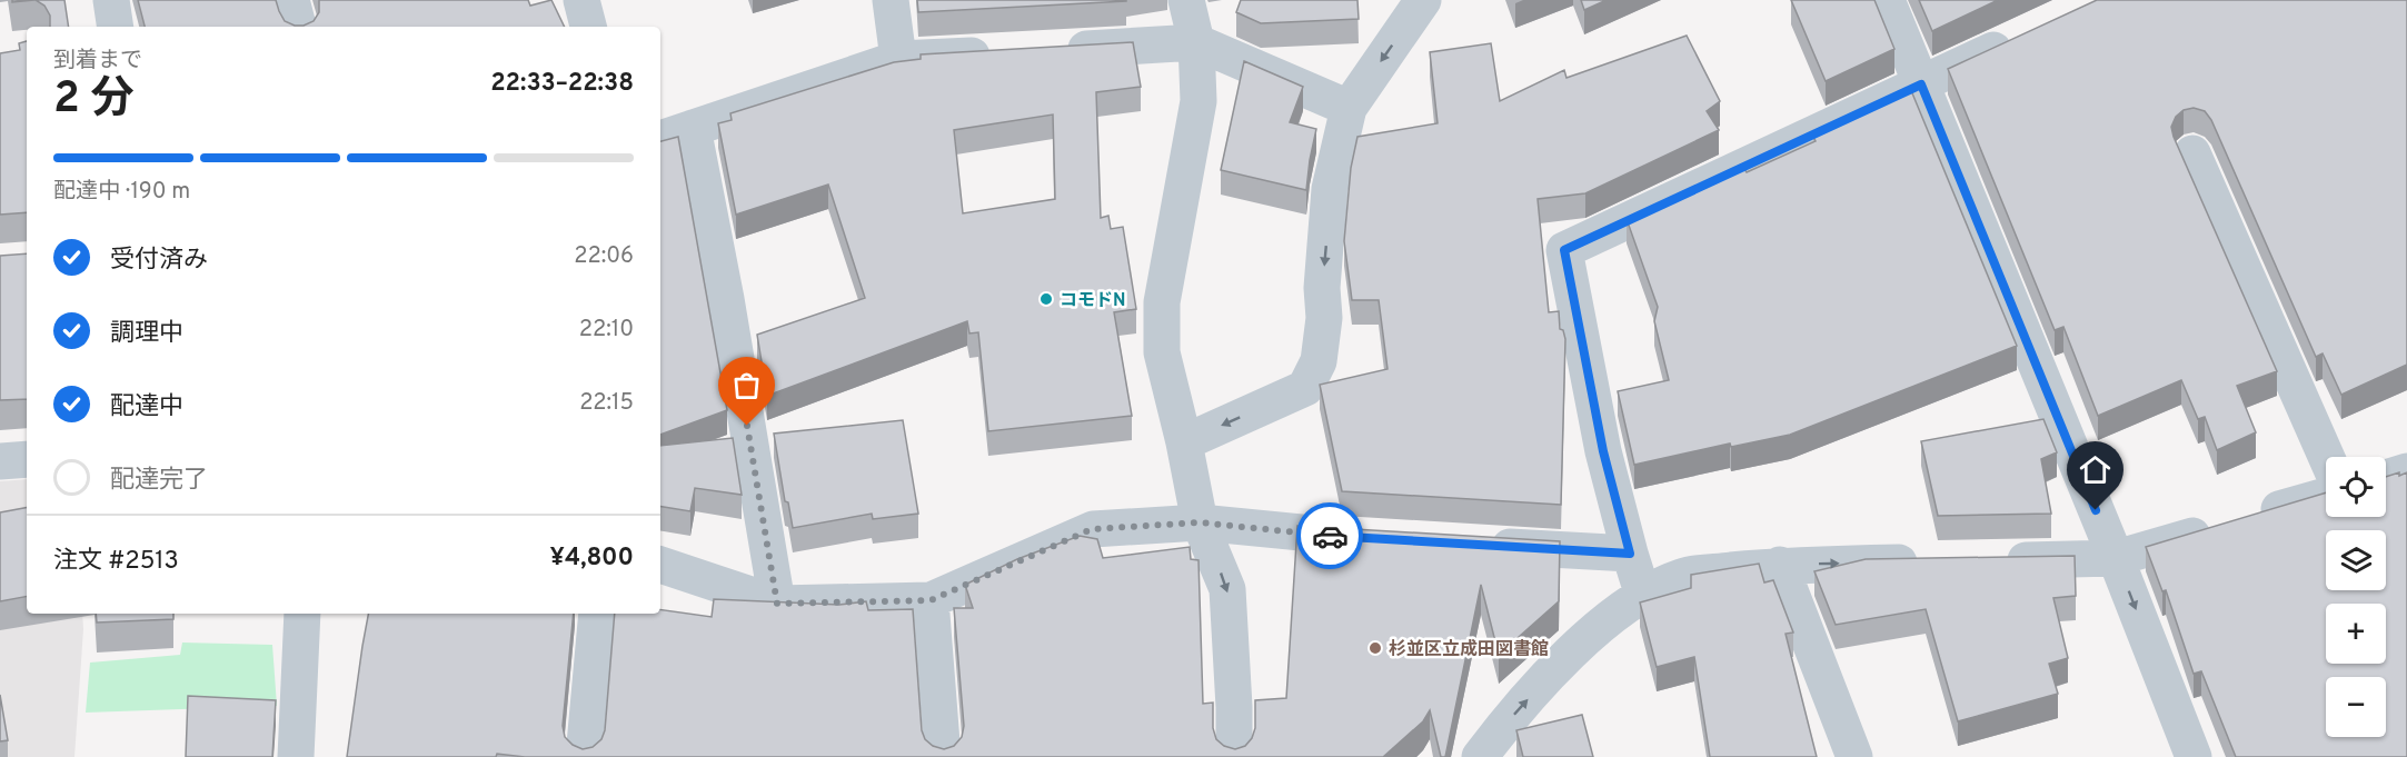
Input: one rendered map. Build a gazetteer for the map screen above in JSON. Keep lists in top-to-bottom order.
{
  "places": ["コモドN", "杉並区立成田図書館"],
  "page": {
    "heading": ["2 分", "到着まで", "22:33–22:38"],
    "panel": ["注文 #2513", "¥4,800"],
    "bar": "配達中 · 190 m",
    "list": [
      ["受付済み", "22:06"],
      ["調理中", "22:10"],
      ["配達中", "22:15"],
      "配達完了"
    ],
    "map_buttons": ["+", "−"]
  }
}
